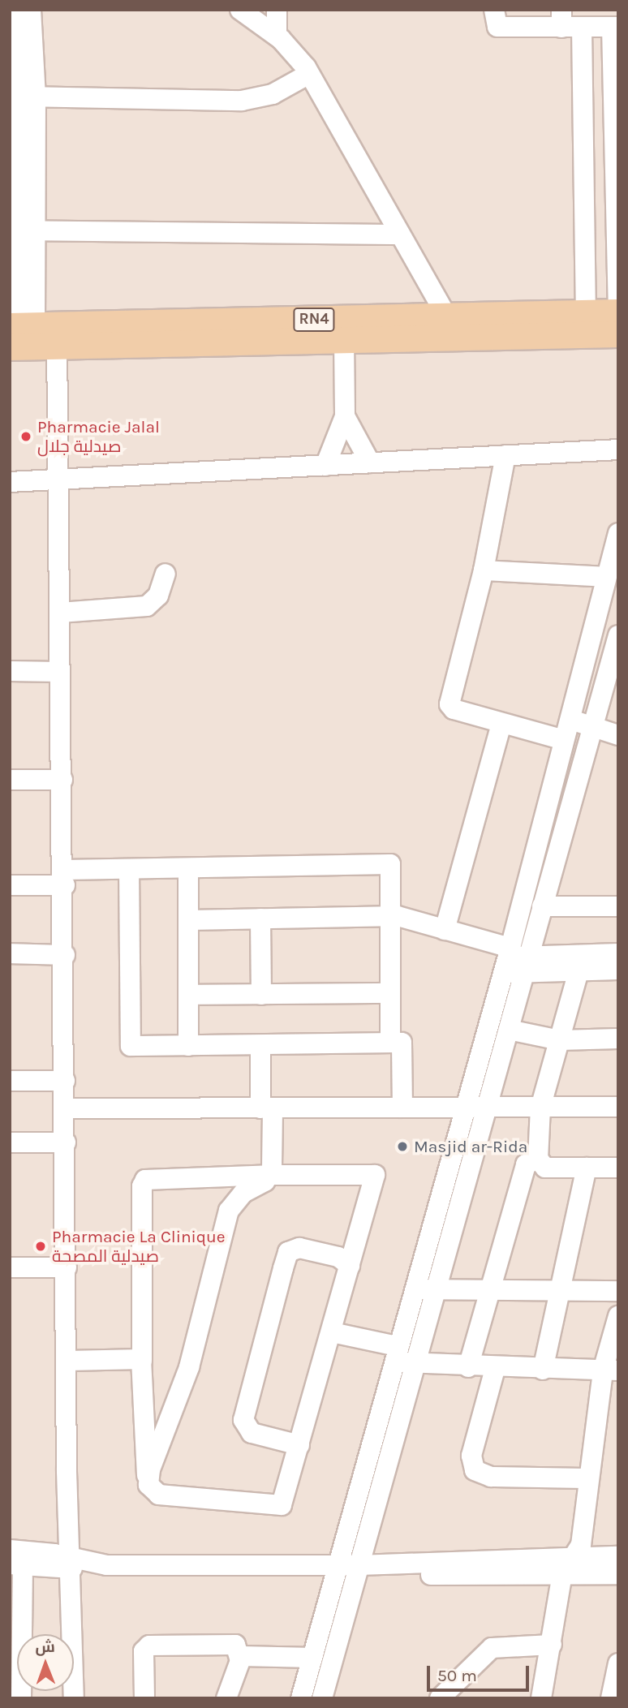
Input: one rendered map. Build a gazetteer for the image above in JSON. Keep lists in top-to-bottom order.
{
  "streets": {
    "main road": ["RN4"]
  },
  "places": ["Pharmacie Jalal صيدلية جلال", "Masjid ar-Rida", "Pharmacie La Clinique صيدلية المصحة"],
  "scale_bar": "50 m",
  "north": "top"
}
